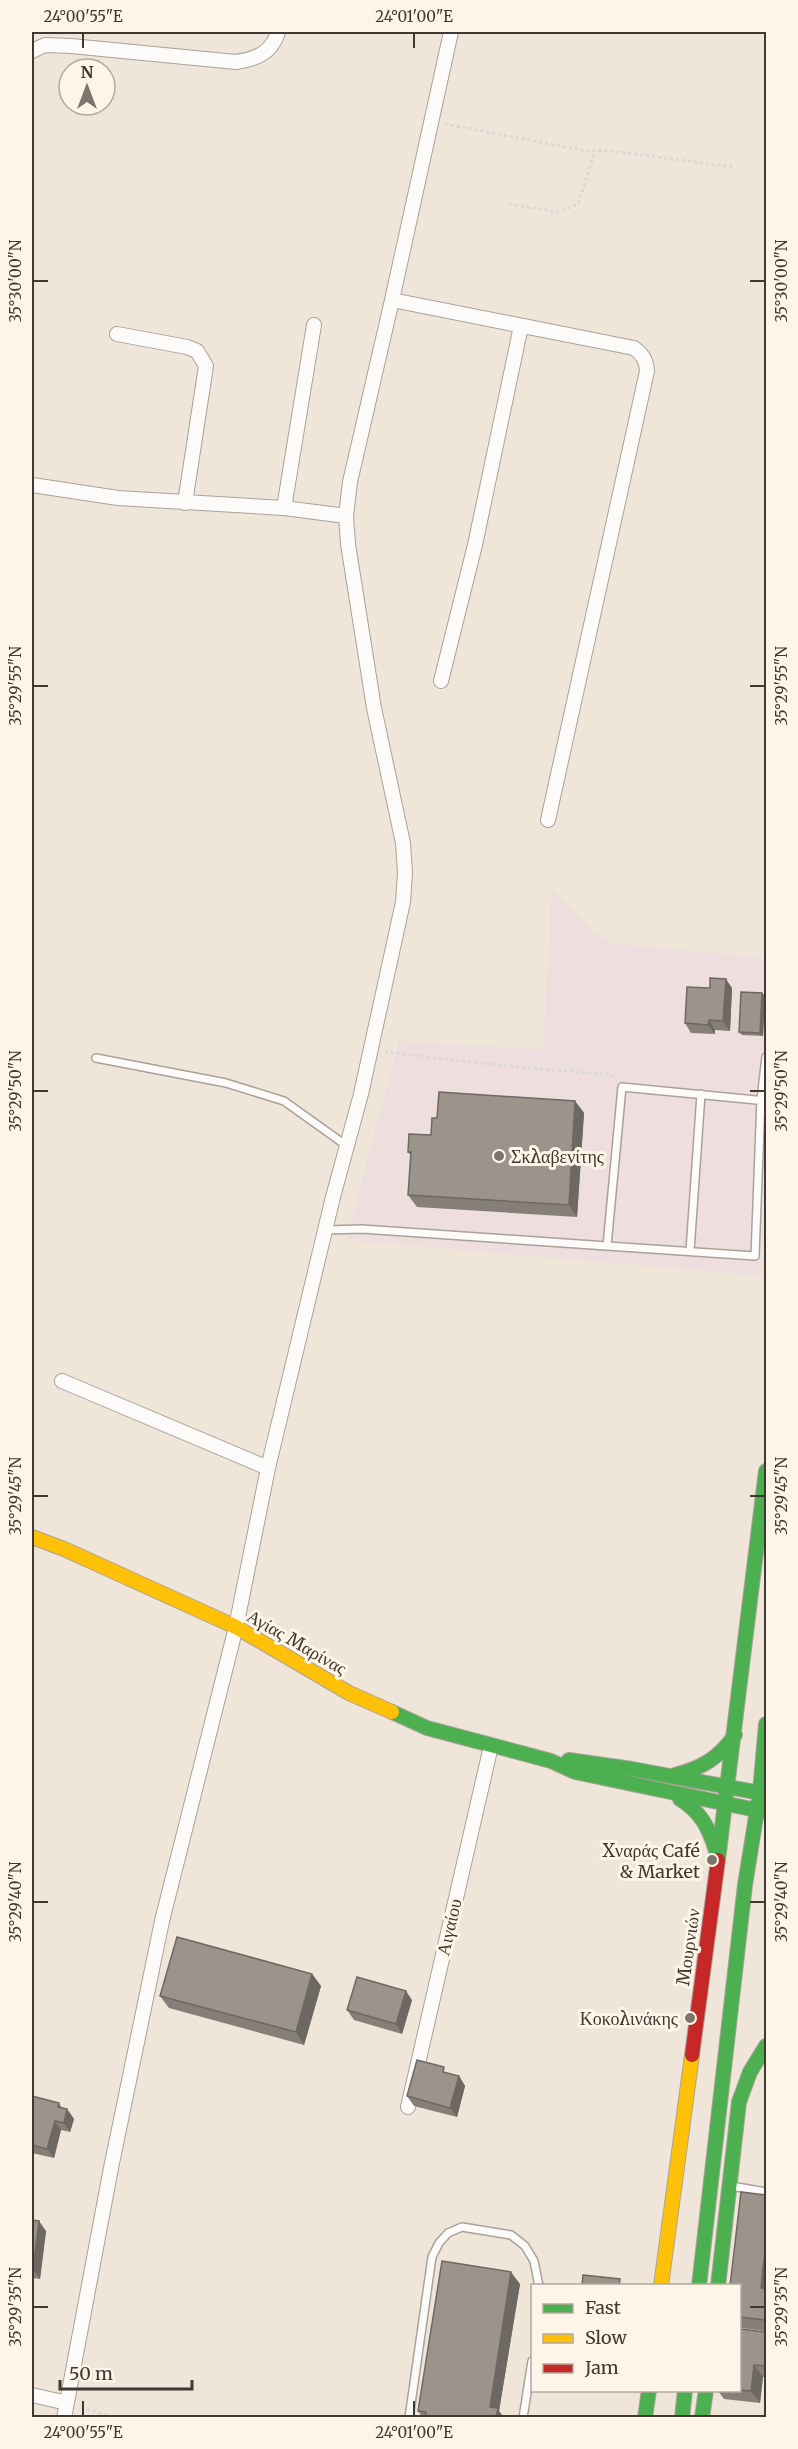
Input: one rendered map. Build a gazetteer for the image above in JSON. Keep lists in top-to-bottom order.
{
  "streets": {
    "main road": ["Αγίας Μαρίνας", "Μουρνιών"],
    "street": ["Αιγαίου"]
  },
  "crossings": [
    ["Αγίας Μαρίνας", "Αιγαίου"],
    ["Αγίας Μαρίνας", "Μουρνιών"]
  ],
  "places": ["Σκλαβενίτης", "Χναράς Café & Market", "Κοκολινάκης"],
  "legend": ["Fast", "Slow", "Jam"],
  "scale_bar": "50 m",
  "north": "top",
  "coordinates": [
    "24°00'55\"E",
    "24°01'00\"E",
    "35°30'00\"N",
    "35°29'55\"N",
    "35°29'50\"N",
    "35°29'45\"N",
    "35°29'40\"N",
    "35°29'35\"N"
  ]
}
